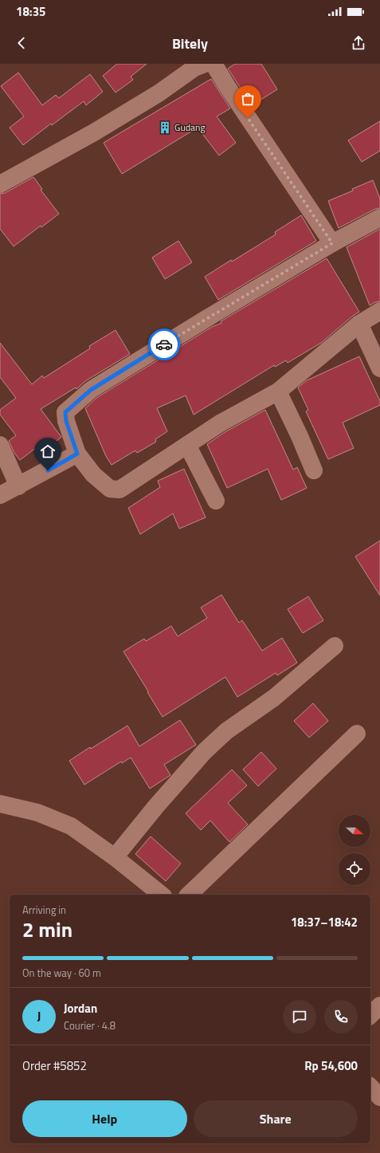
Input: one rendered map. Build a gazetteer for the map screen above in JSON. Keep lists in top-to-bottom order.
{
  "places": {
    "building": ["Gudang"]
  },
  "north": "right",
  "page": {
    "status": "18:35",
    "header": "Bitely",
    "heading": ["2 min", "Arriving in", "18:37–18:42"],
    "panel": [
      "Jordan",
      "Courier · 4.8",
      "Order #5852",
      "Rp 54,600"
    ],
    "bar": "On the way · 60 m",
    "round": "J",
    "buttons": ["Help", "Share"]
  }
}
